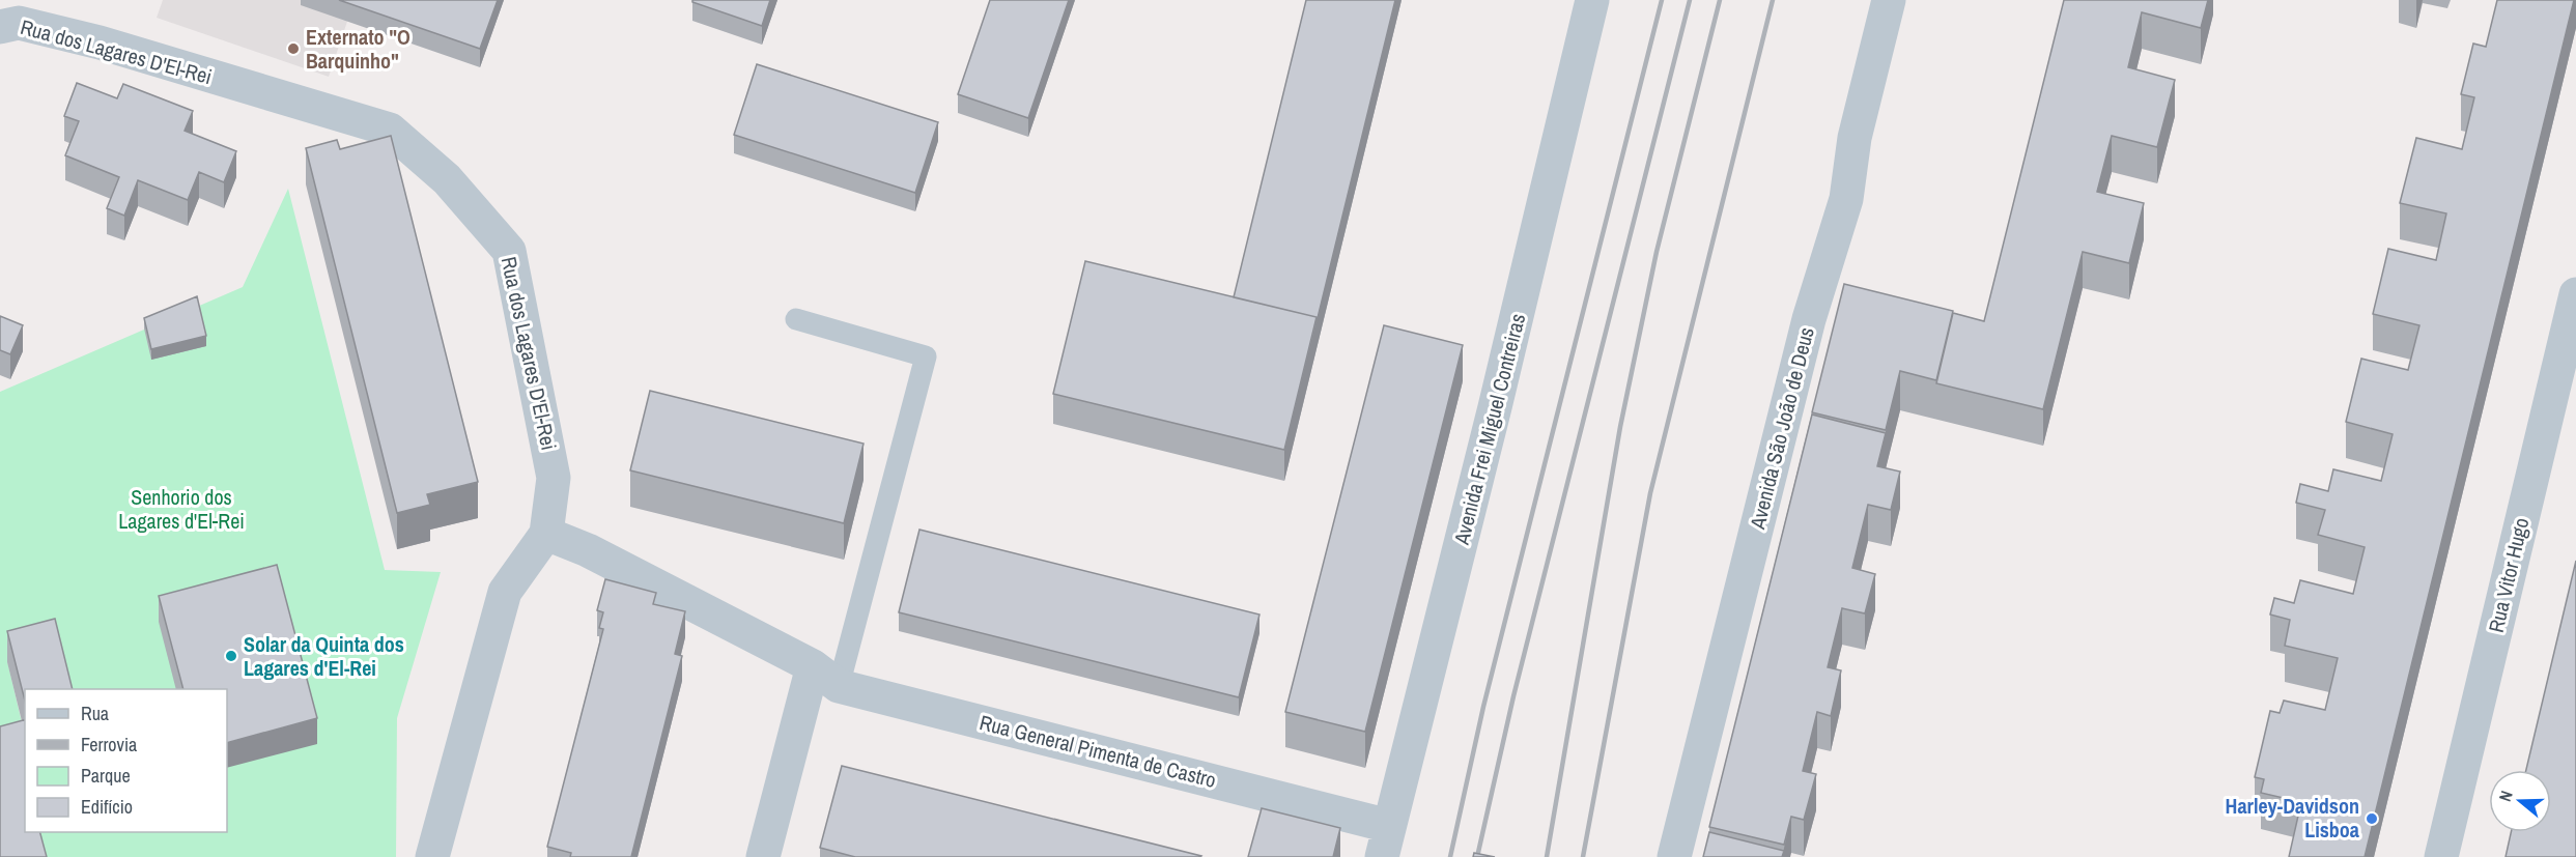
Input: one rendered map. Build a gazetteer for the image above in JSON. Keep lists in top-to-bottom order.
{
  "streets": {
    "street": [
      "Rua dos Lagares D'El-Rei",
      "Avenida São João de Deus",
      "Avenida Frei Miguel Contreiras",
      "Rua Vitor Hugo",
      "Rua General Pimenta de Castro"
    ]
  },
  "crossings": [
    ["Rua dos Lagares D'El-Rei", "Rua General Pimenta de Castro"],
    ["Avenida Frei Miguel Contreiras", "Rua General Pimenta de Castro"]
  ],
  "parks": ["Senhorio dos Lagares d'El-Rei"],
  "places": ["Externato \"O Barquinho\"", "Solar da Quinta dos Lagares d'El-Rei", "Harley-Davidson Lisboa"],
  "legend": [
    "Rua",
    "Ferrovia",
    "Parque",
    "Edifício"
  ],
  "north": "left"
}
